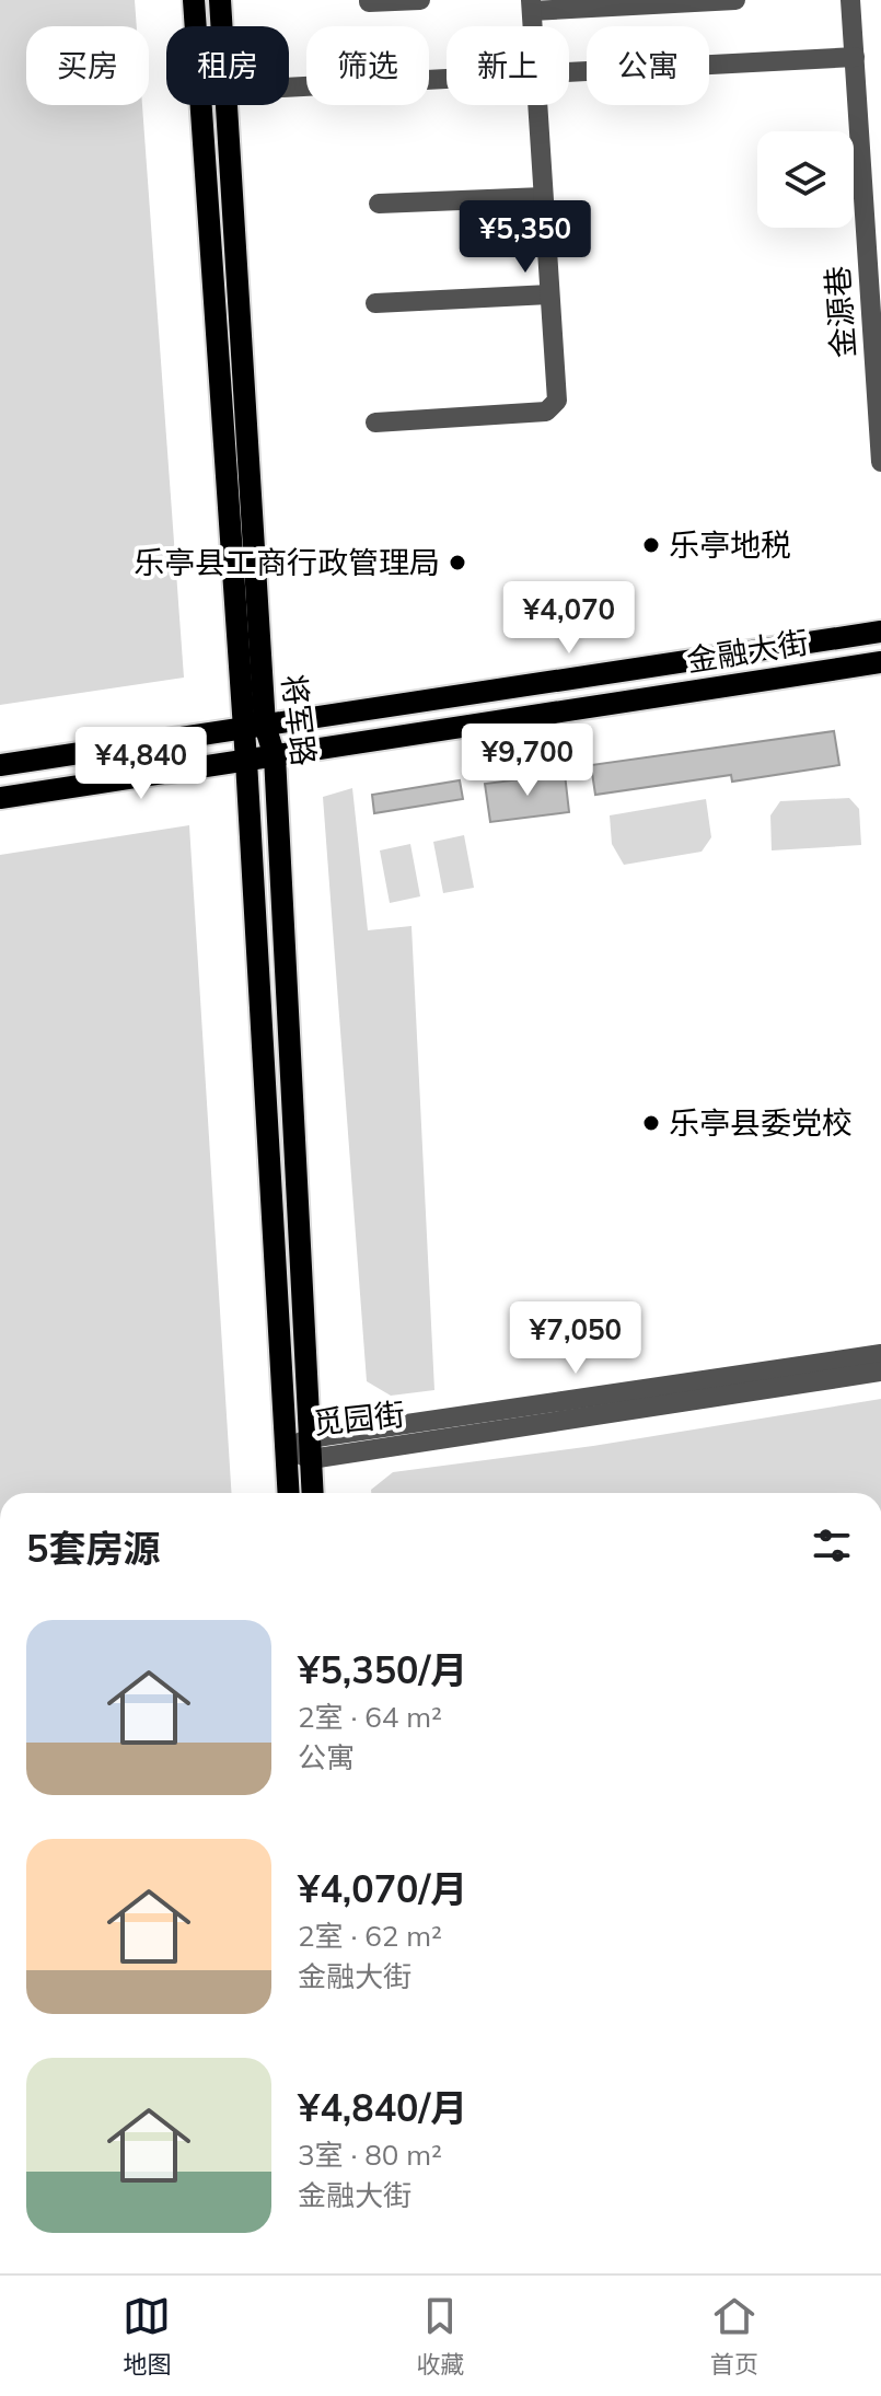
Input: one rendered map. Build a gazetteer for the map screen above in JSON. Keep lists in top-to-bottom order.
{
  "streets": {
    "main road": ["金融大街", "将军路"],
    "street": ["金源巷", "觅园街"]
  },
  "crossings": [
    ["金融大街", "将军路"],
    ["将军路", "觅园街"]
  ],
  "places": ["乐亭地税", "乐亭县工商行政管理局", "乐亭县委党校"],
  "page": {
    "chip": [
      "买房",
      "租房",
      "筛选",
      "新上",
      "公寓"
    ],
    "price": [
      "¥5,350",
      "¥4,070",
      "¥9,700",
      "¥4,840",
      "¥7,050"
    ],
    "heading": "5套房源",
    "list": [
      {
        "name": "¥5,350/月",
        "note": "2室 · 64 m² · 公寓"
      },
      {
        "name": "¥4,070/月",
        "note": "2室 · 62 m² · 金融大街"
      },
      {
        "name": "¥4,840/月",
        "note": "3室 · 80 m² · 金融大街"
      }
    ],
    "tabs": ["地图", "收藏", "首页"]
  }
}
